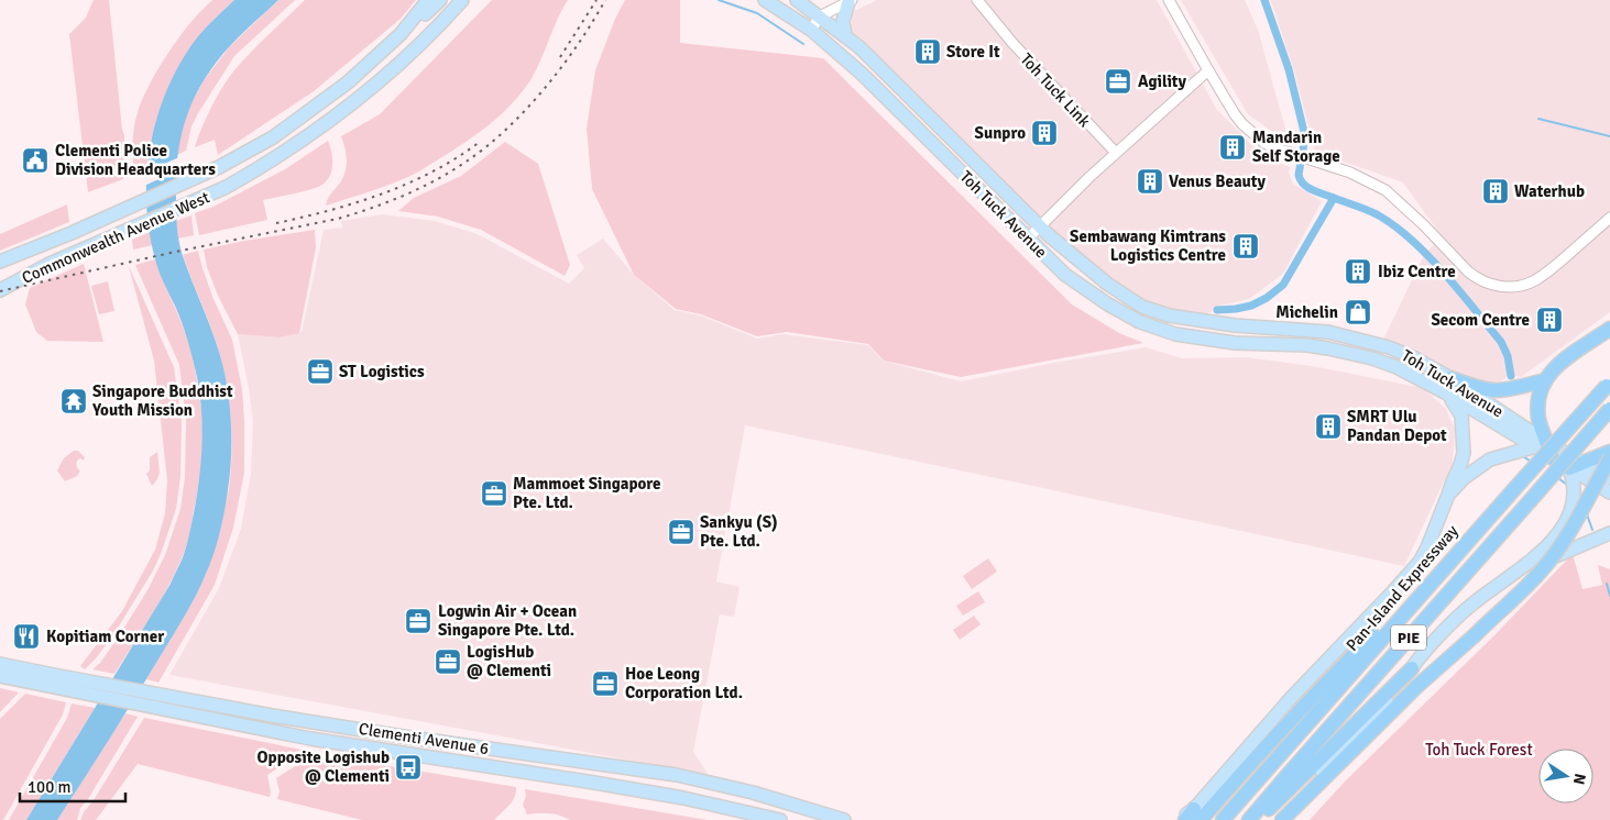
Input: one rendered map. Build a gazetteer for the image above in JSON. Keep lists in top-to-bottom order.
{
  "streets": {
    "highway": ["Pan-Island Expressway", "PIE"],
    "main road": ["Toh Tuck Avenue", "Commonwealth Avenue West", "Clementi Avenue 6"],
    "street": ["Toh Tuck Link"]
  },
  "parks": ["Toh Tuck Forest"],
  "places": {
    "building": [
      "Store It",
      "Sunpro",
      "Mandarin Self Storage",
      "Venus Beauty",
      "Waterhub",
      "Sembawang Kimtrans Logistics Centre",
      "Ibiz Centre",
      "Secom Centre",
      "SMRT Ulu Pandan Depot"
    ],
    "office": [
      "Agility",
      "ST Logistics",
      "Mammoet Singapore Pte. Ltd.",
      "Sankyu (S) Pte. Ltd.",
      "Logwin Air + Ocean Singapore Pte. Ltd.",
      "LogisHub @ Clementi",
      "Hoe Leong Corporation Ltd."
    ],
    "public building": ["Clementi Police Division Headquarters"],
    "shop": ["Michelin"],
    "temple": ["Singapore Buddhist Youth Mission"],
    "restaurant": ["Kopitiam Corner"],
    "bus stop": ["Opposite Logishub @ Clementi"]
  },
  "scale_bar": "100 m",
  "north": "right"
}
